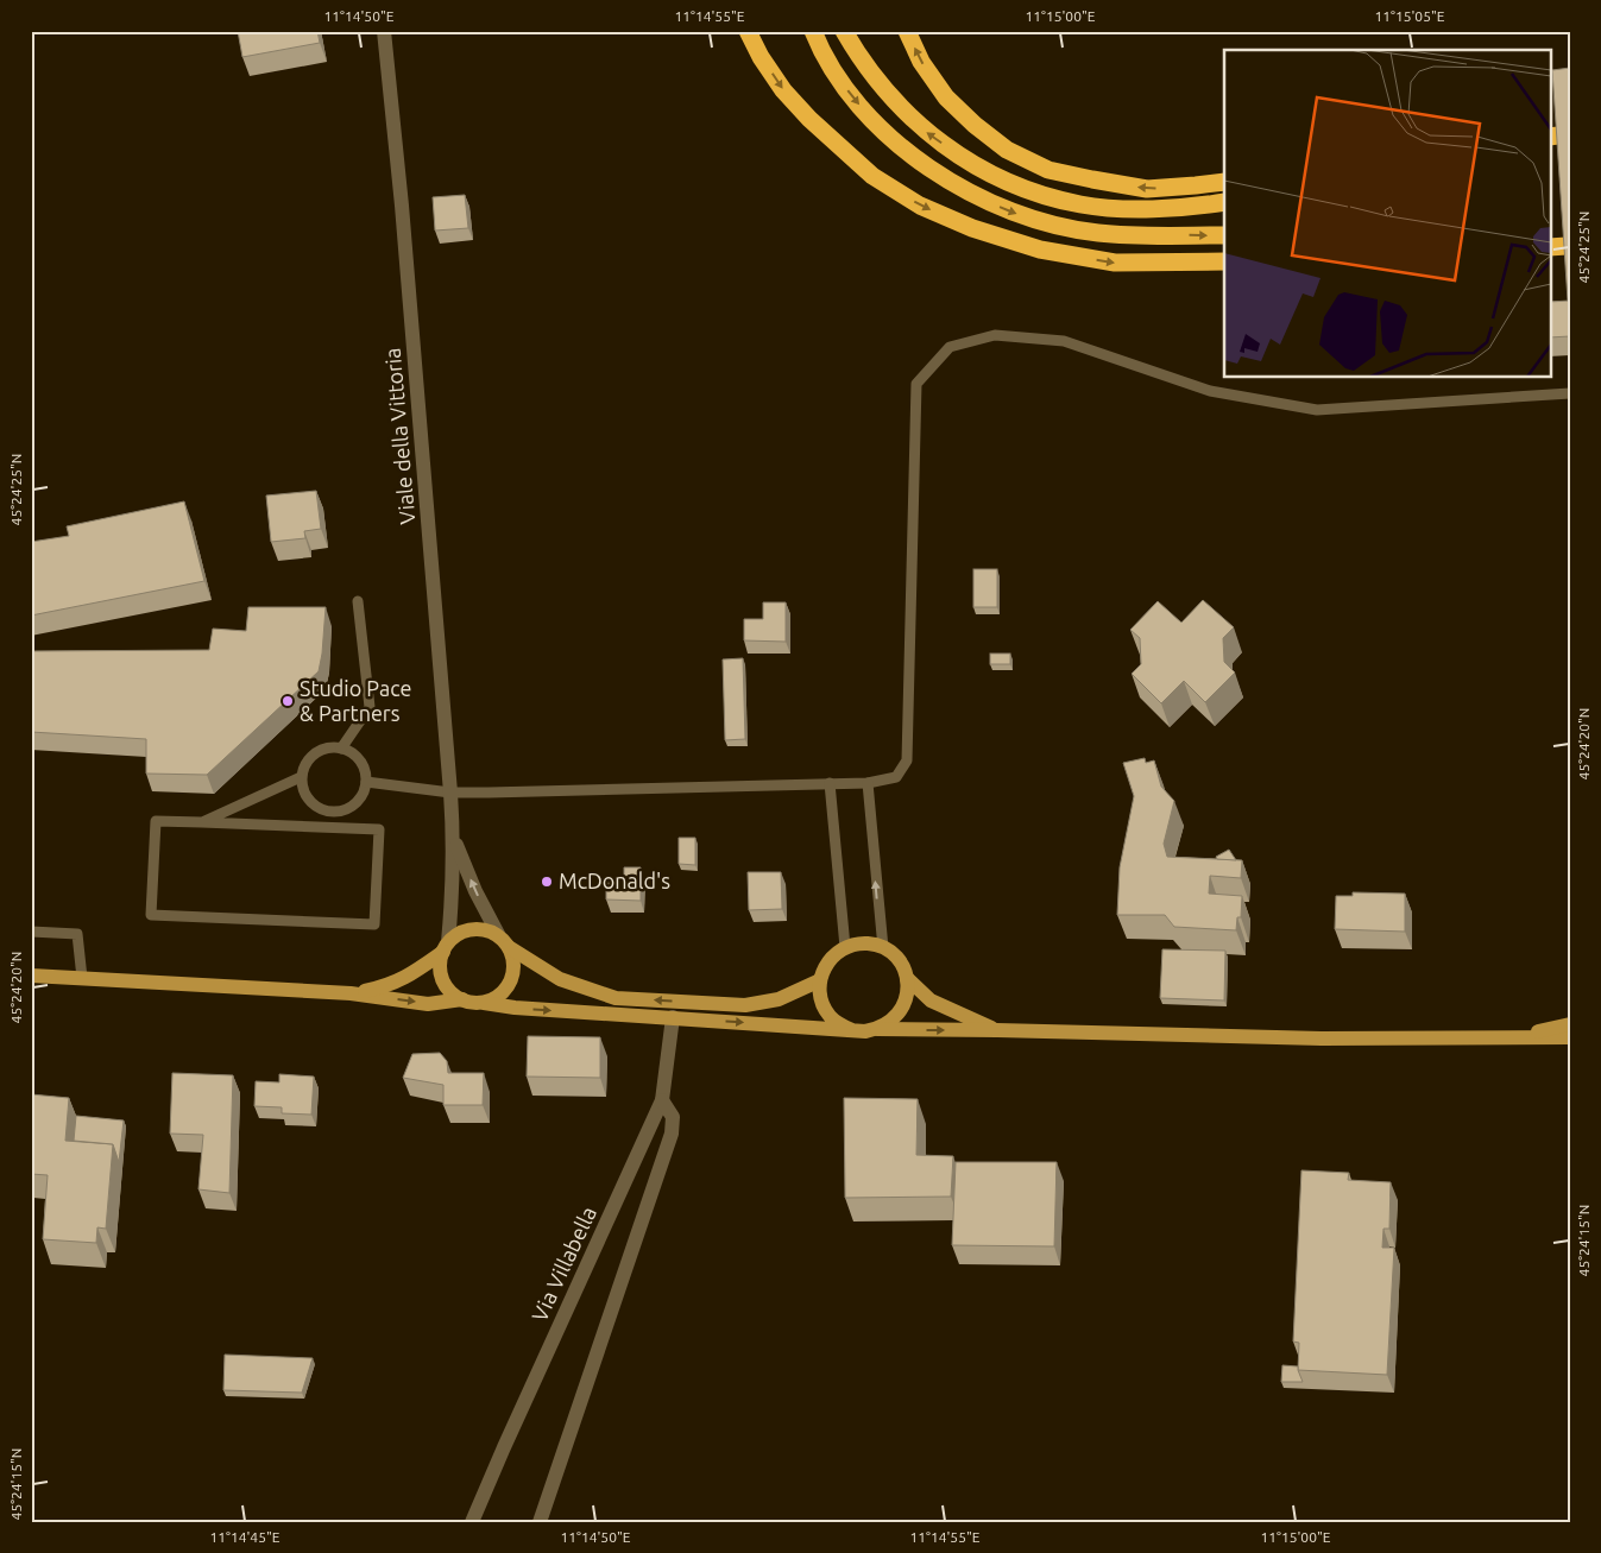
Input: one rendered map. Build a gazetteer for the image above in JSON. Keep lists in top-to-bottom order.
{
  "streets": {
    "street": ["Viale della Vittoria", "Via Villabella"]
  },
  "places": ["Studio Pace & Partners", "McDonald's"],
  "coordinates": [
    "11°14'50\"E",
    "11°14'55\"E",
    "11°15'00\"E",
    "11°15'05\"E",
    "45°24'25\"N",
    "45°24'20\"N",
    "45°24'15\"N",
    "11°14'45\"E"
  ]
}
